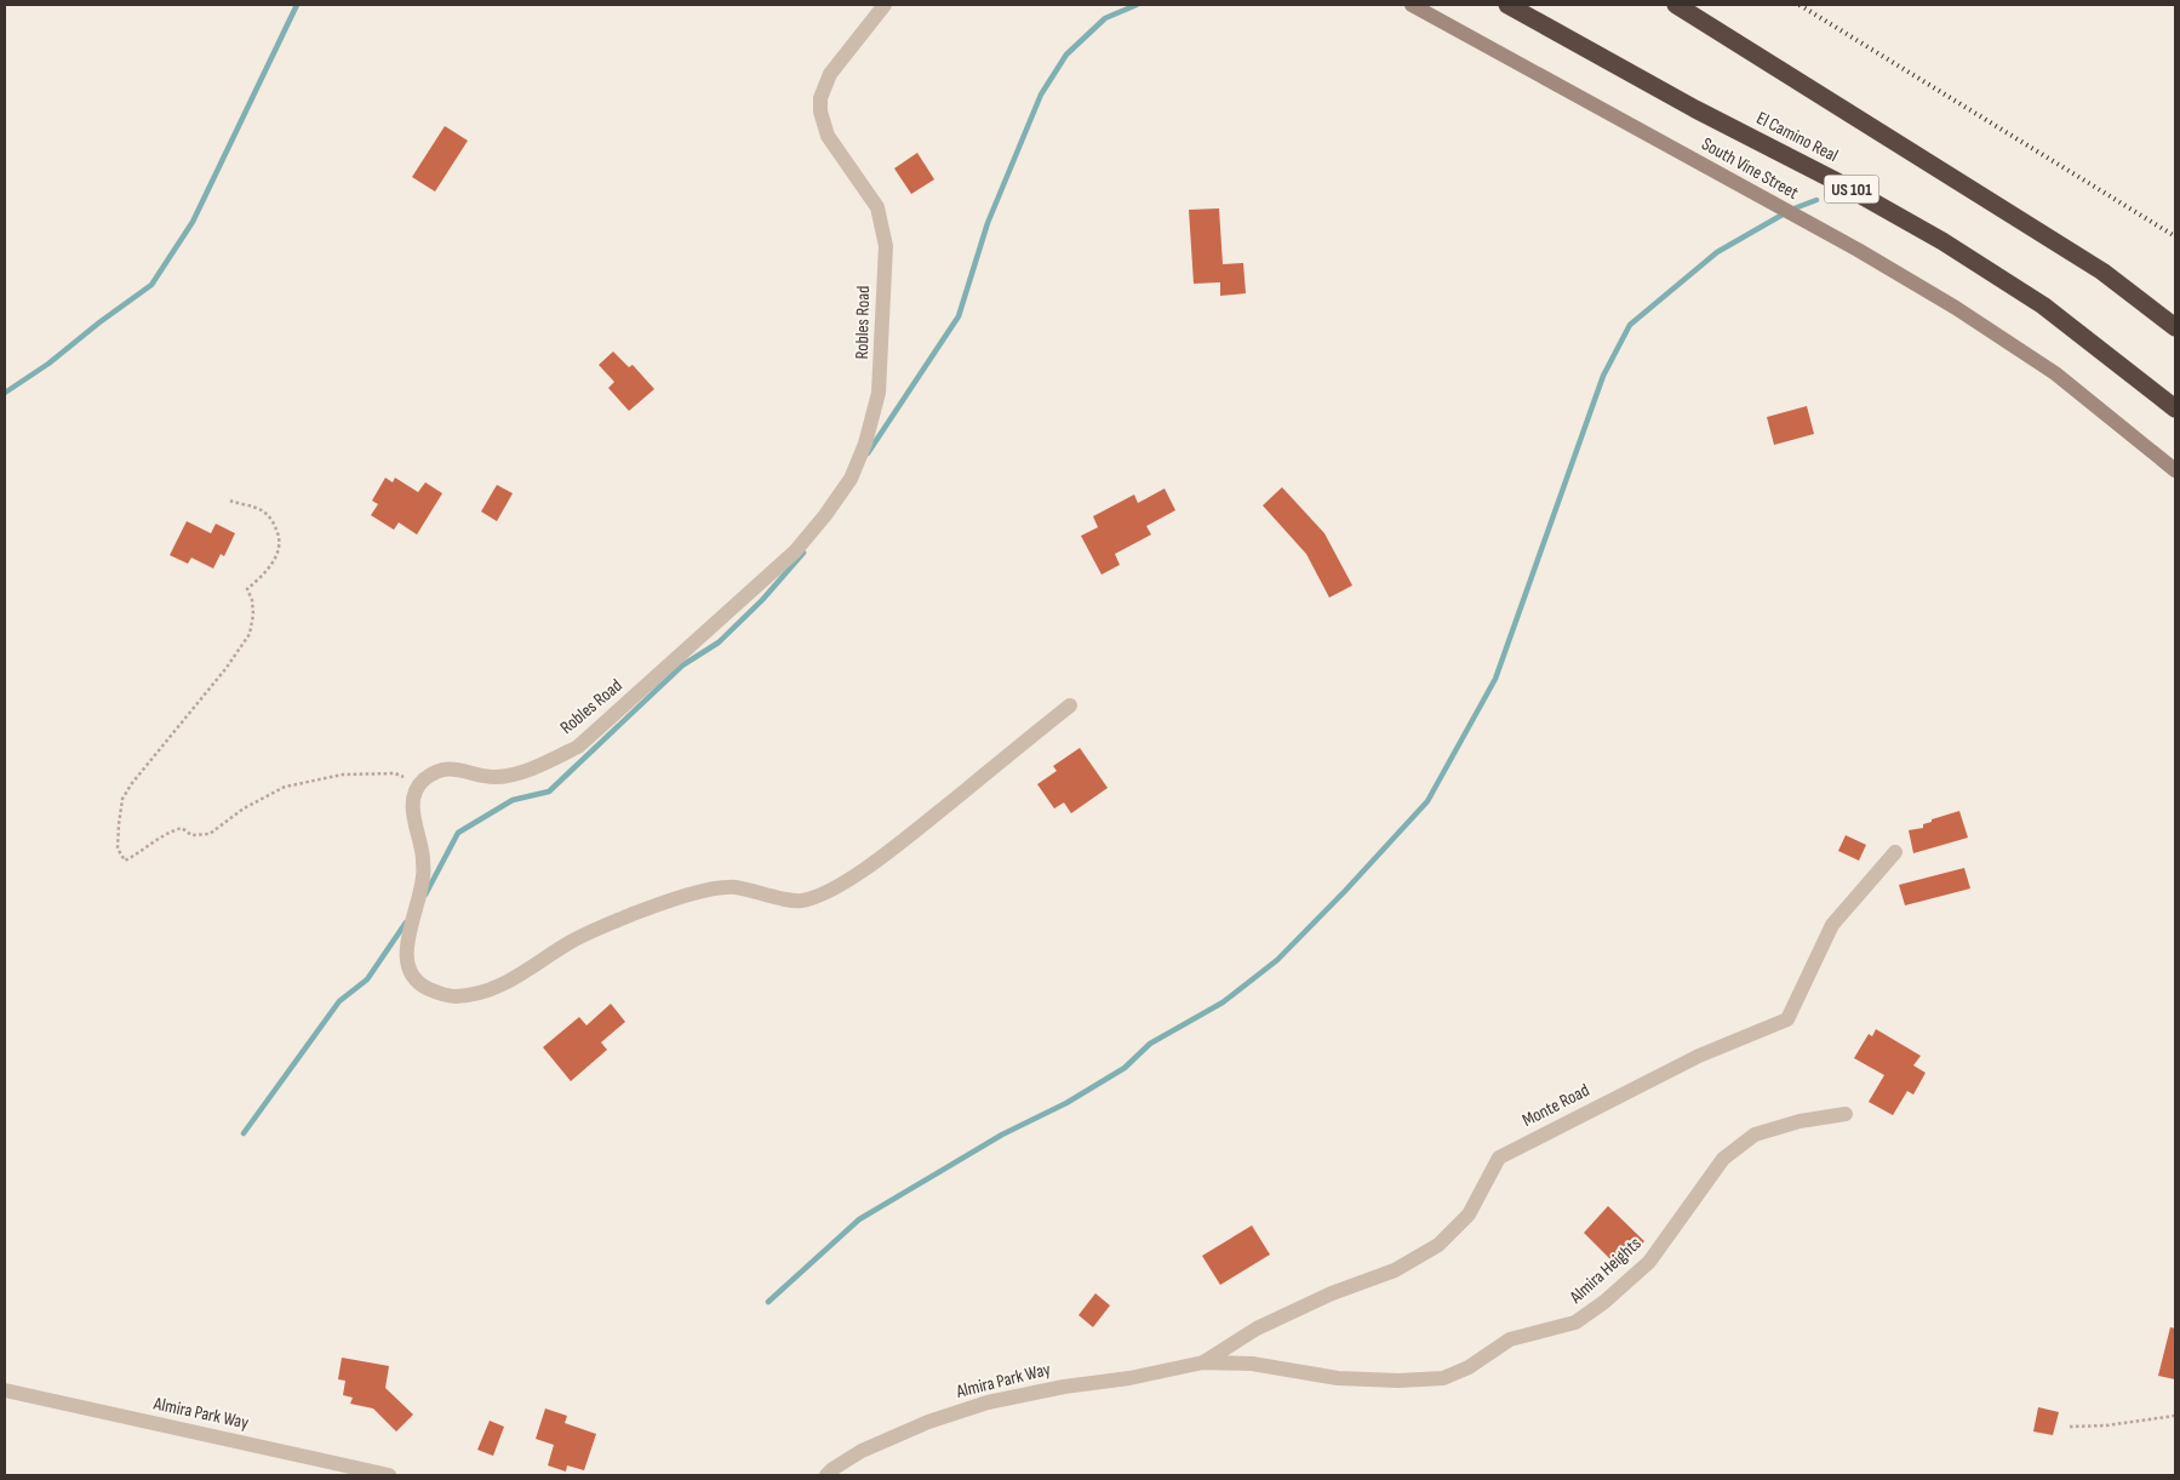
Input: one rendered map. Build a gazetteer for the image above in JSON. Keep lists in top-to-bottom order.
{
  "streets": {
    "highway": ["El Camino Real", "US 101"],
    "street": [
      "South Vine Street",
      "Robles Road",
      "Monte Road",
      "Almira Heights",
      "Almira Park Way"
    ]
  },
  "crossings": [
    ["Monte Road", "Almira Heights"],
    ["Monte Road", "Almira Park Way"],
    ["Almira Heights", "Almira Park Way"]
  ]
}
